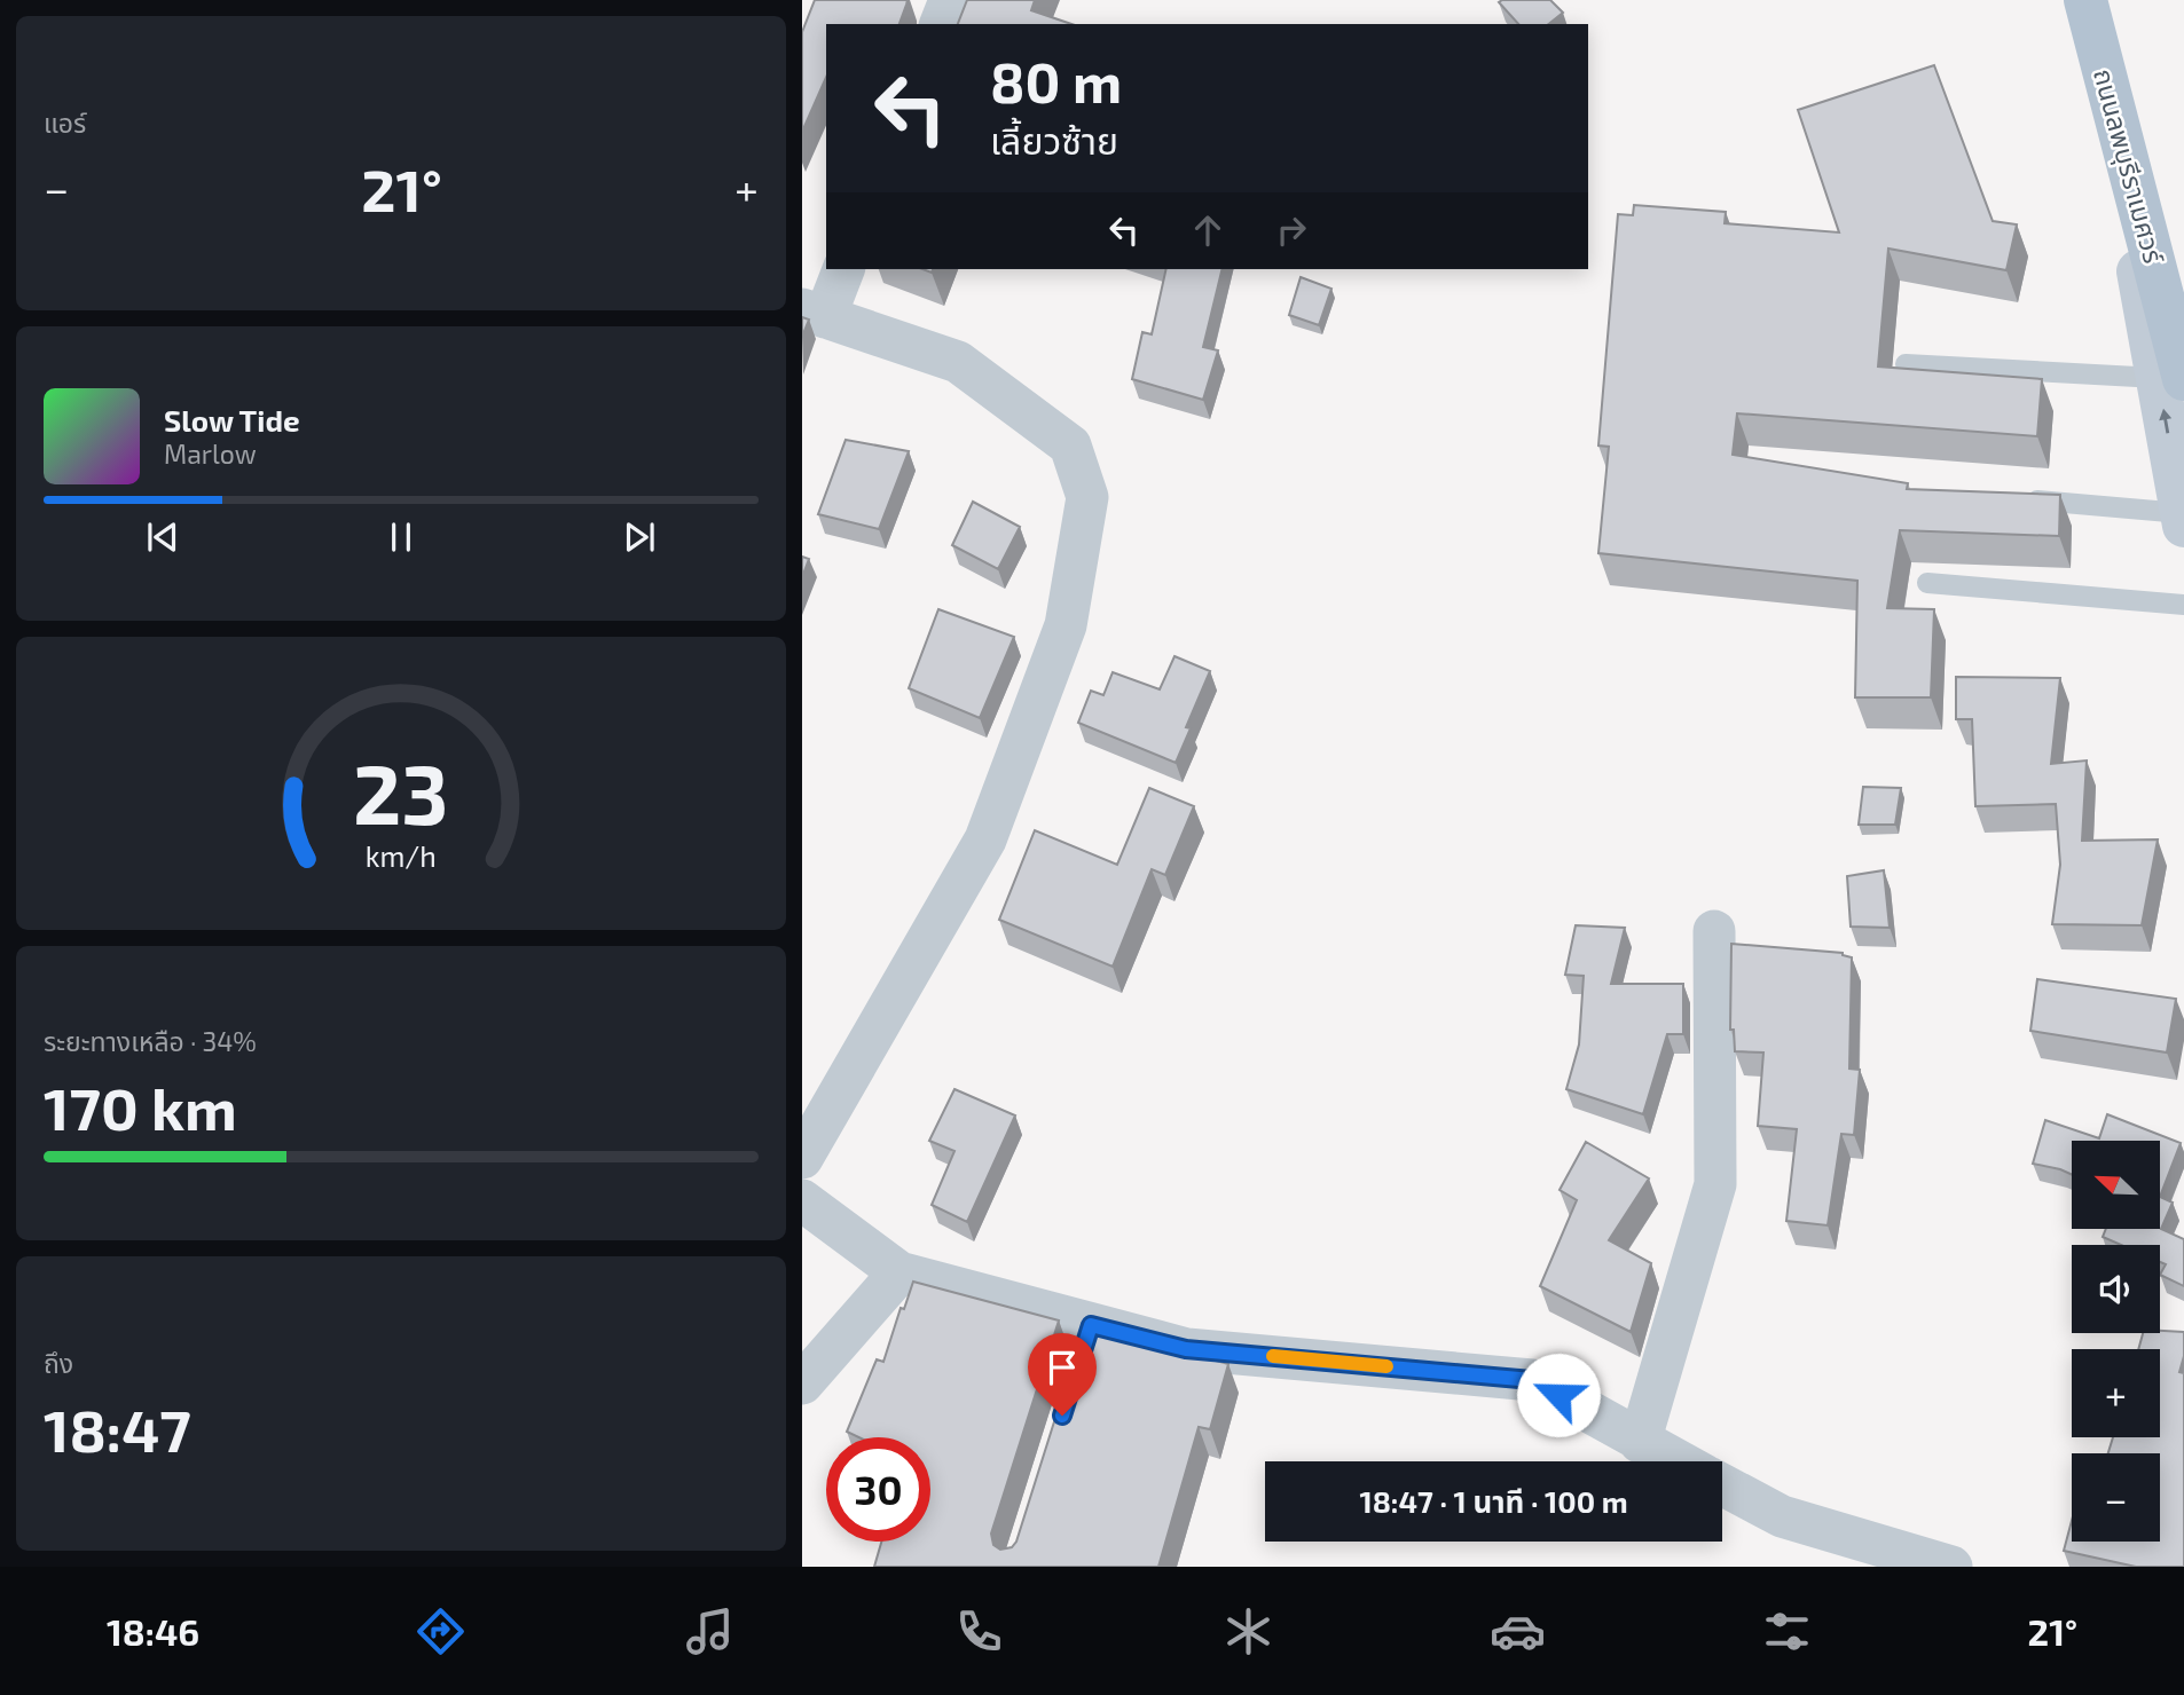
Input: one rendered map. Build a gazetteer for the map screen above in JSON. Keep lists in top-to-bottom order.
{
  "streets": {
    "main road": ["ถนนลพบุรีราเมศวร์"]
  },
  "north": "top left",
  "page": {
    "tile": [
      "แอร์",
      ["ระยะทางเหลือ · 34%", "170 km"],
      ["ถึง", "18:47"]
    ],
    "turn": ["80 m", "เลี้ยวซ้าย"],
    "heat": ["−", "21°", "+"],
    "song": ["Slow Tide", "Marlow"],
    "map_buttons": ["+", "−"],
    "limit": "30",
    "trip": "18:47 · 1 นาที · 100 m",
    "tabs": ["18:46", "21°"],
    "gauge": ["23", "km/h"]
  }
}
